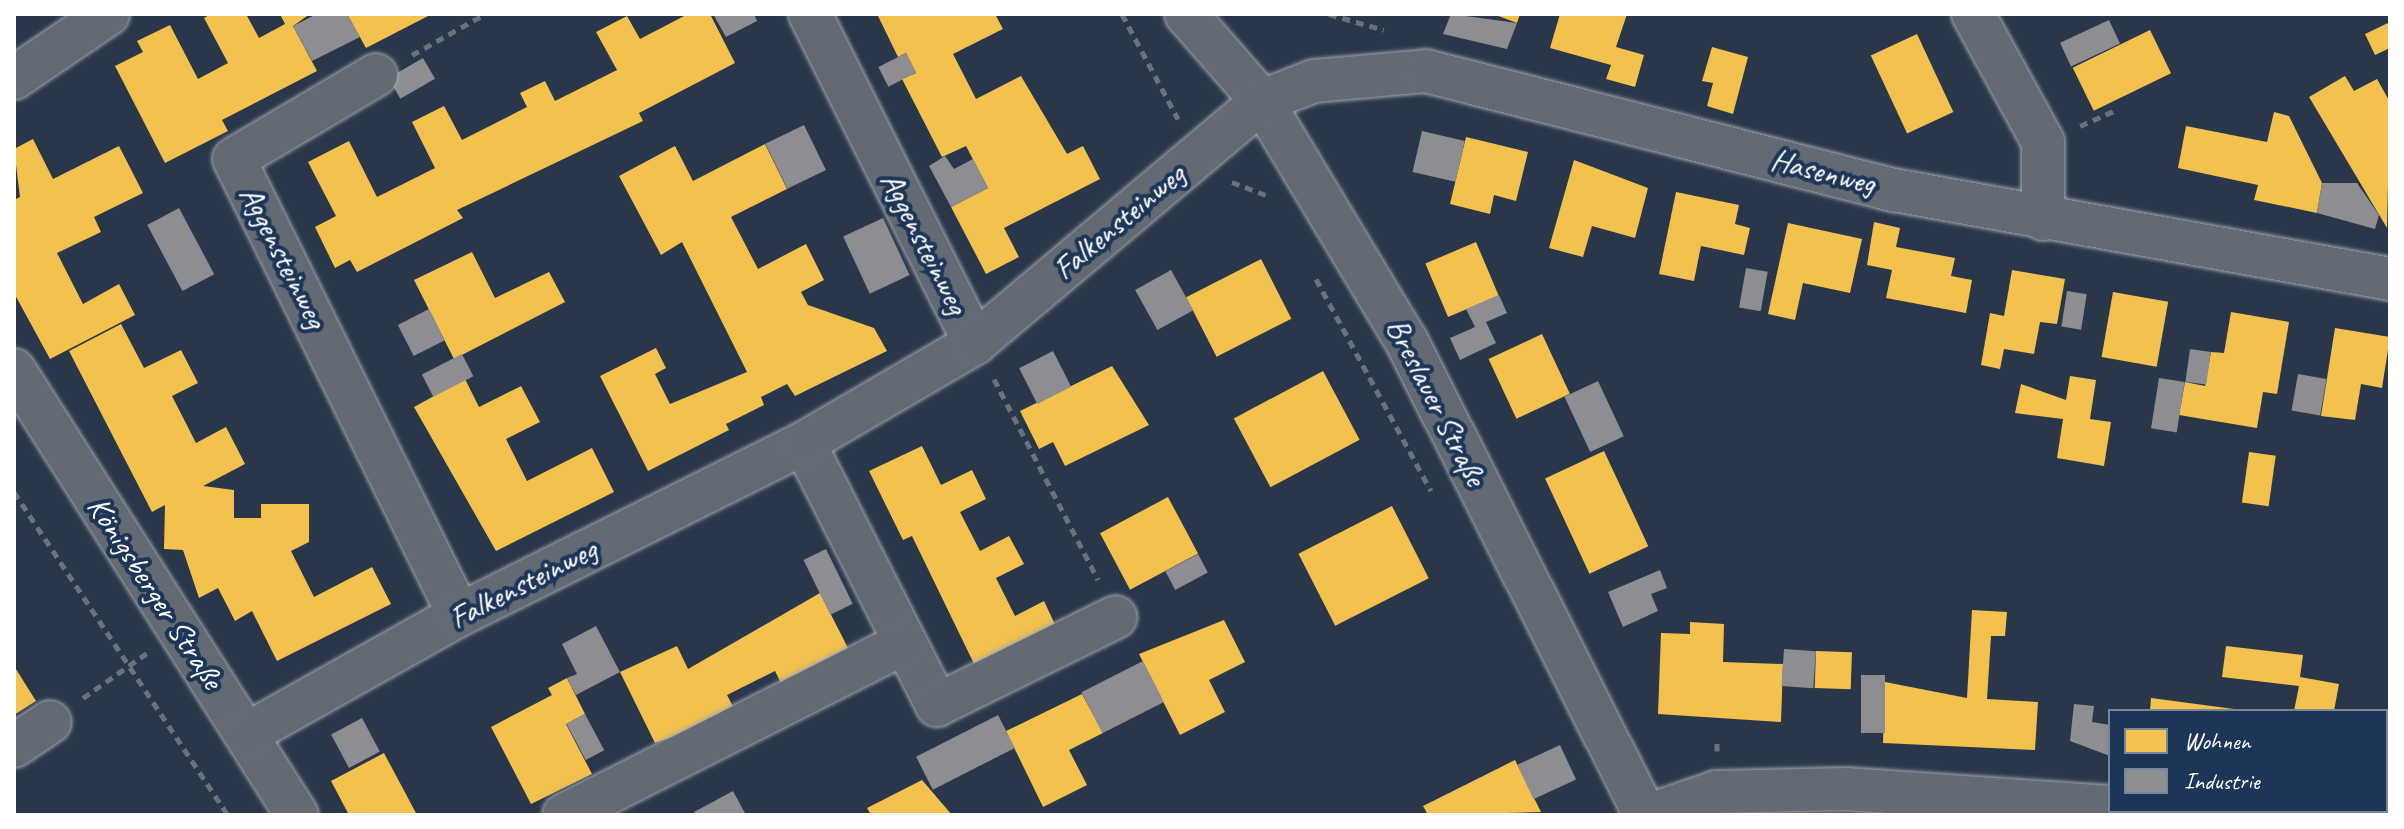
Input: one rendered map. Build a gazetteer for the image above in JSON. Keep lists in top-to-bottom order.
{
  "streets": {
    "street": [
      "Hasenweg",
      "Falkensteinweg",
      "Aggensteinweg",
      "Breslauer Straße",
      "Königsberger Straße"
    ]
  },
  "crossings": [
    ["Hasenweg", "Falkensteinweg"],
    ["Hasenweg", "Breslauer Straße"],
    ["Falkensteinweg", "Aggensteinweg"],
    ["Falkensteinweg", "Breslauer Straße"],
    ["Falkensteinweg", "Königsberger Straße"]
  ],
  "legend": ["Wohnen", "Industrie"]
}
